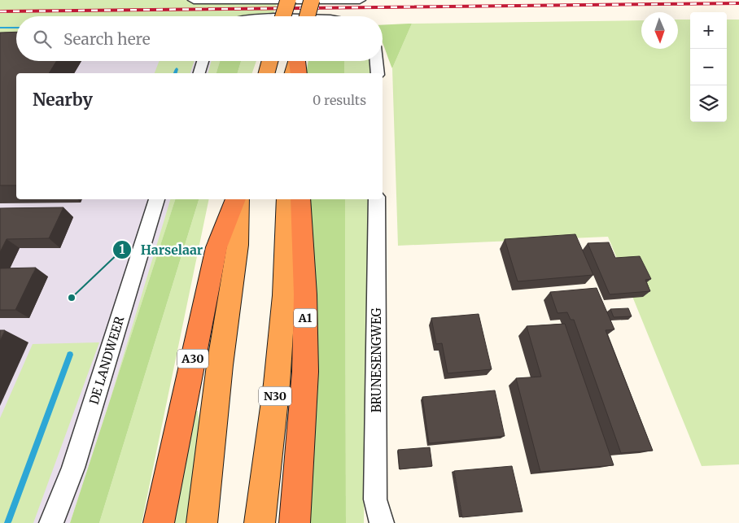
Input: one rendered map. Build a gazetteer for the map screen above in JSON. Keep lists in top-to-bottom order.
{
  "streets": {
    "highway": ["A1", "A30", "N30"],
    "street": ["DE LANDWEER", "BRUNESENGWEG"]
  },
  "places": ["Harselaar"],
  "north": "bottom",
  "page": {
    "map_buttons": ["+", "−"],
    "search": "Search here",
    "heading": ["Nearby", "0 results"]
  }
}
